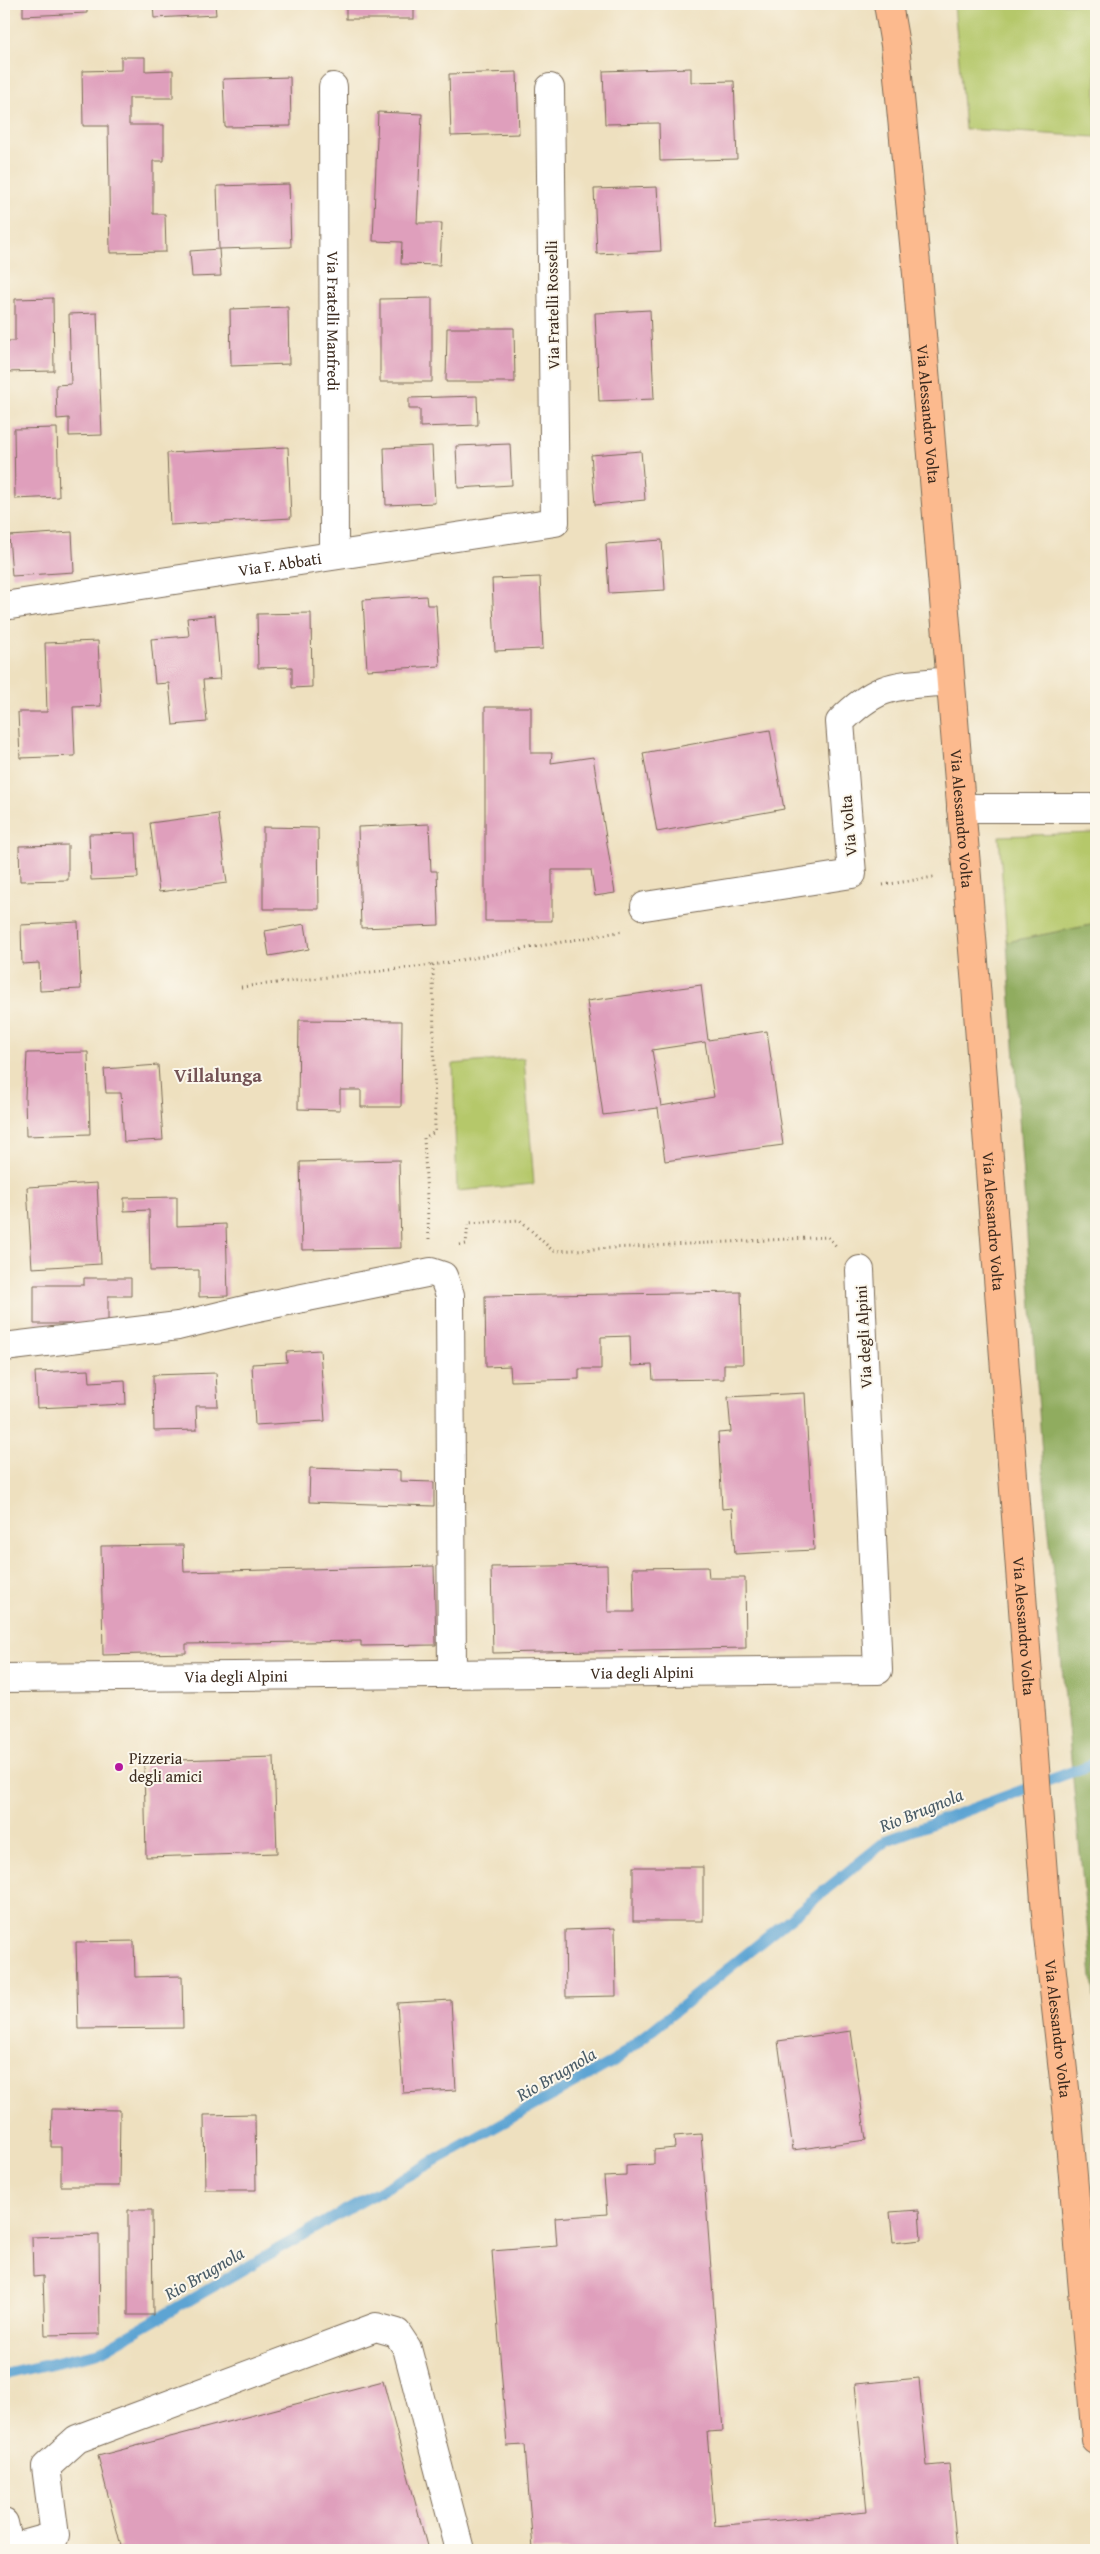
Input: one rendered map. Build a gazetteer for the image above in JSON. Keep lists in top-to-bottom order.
{
  "streets": {
    "main road": ["Via Alessandro Volta"],
    "street": [
      "Via Fratelli Rosselli",
      "Via Fratelli Manfredi",
      "Via F. Abbati",
      "Via Volta",
      "Via degli Alpini"
    ]
  },
  "crossings": [
    ["Via Fratelli Rosselli", "Via F. Abbati"],
    ["Via Fratelli Manfredi", "Via F. Abbati"],
    ["Via Alessandro Volta", "Via Volta"]
  ],
  "districts": ["Villalunga"],
  "water": ["Rio Brugnola"],
  "places": ["Pizzeria degli amici"]
}
